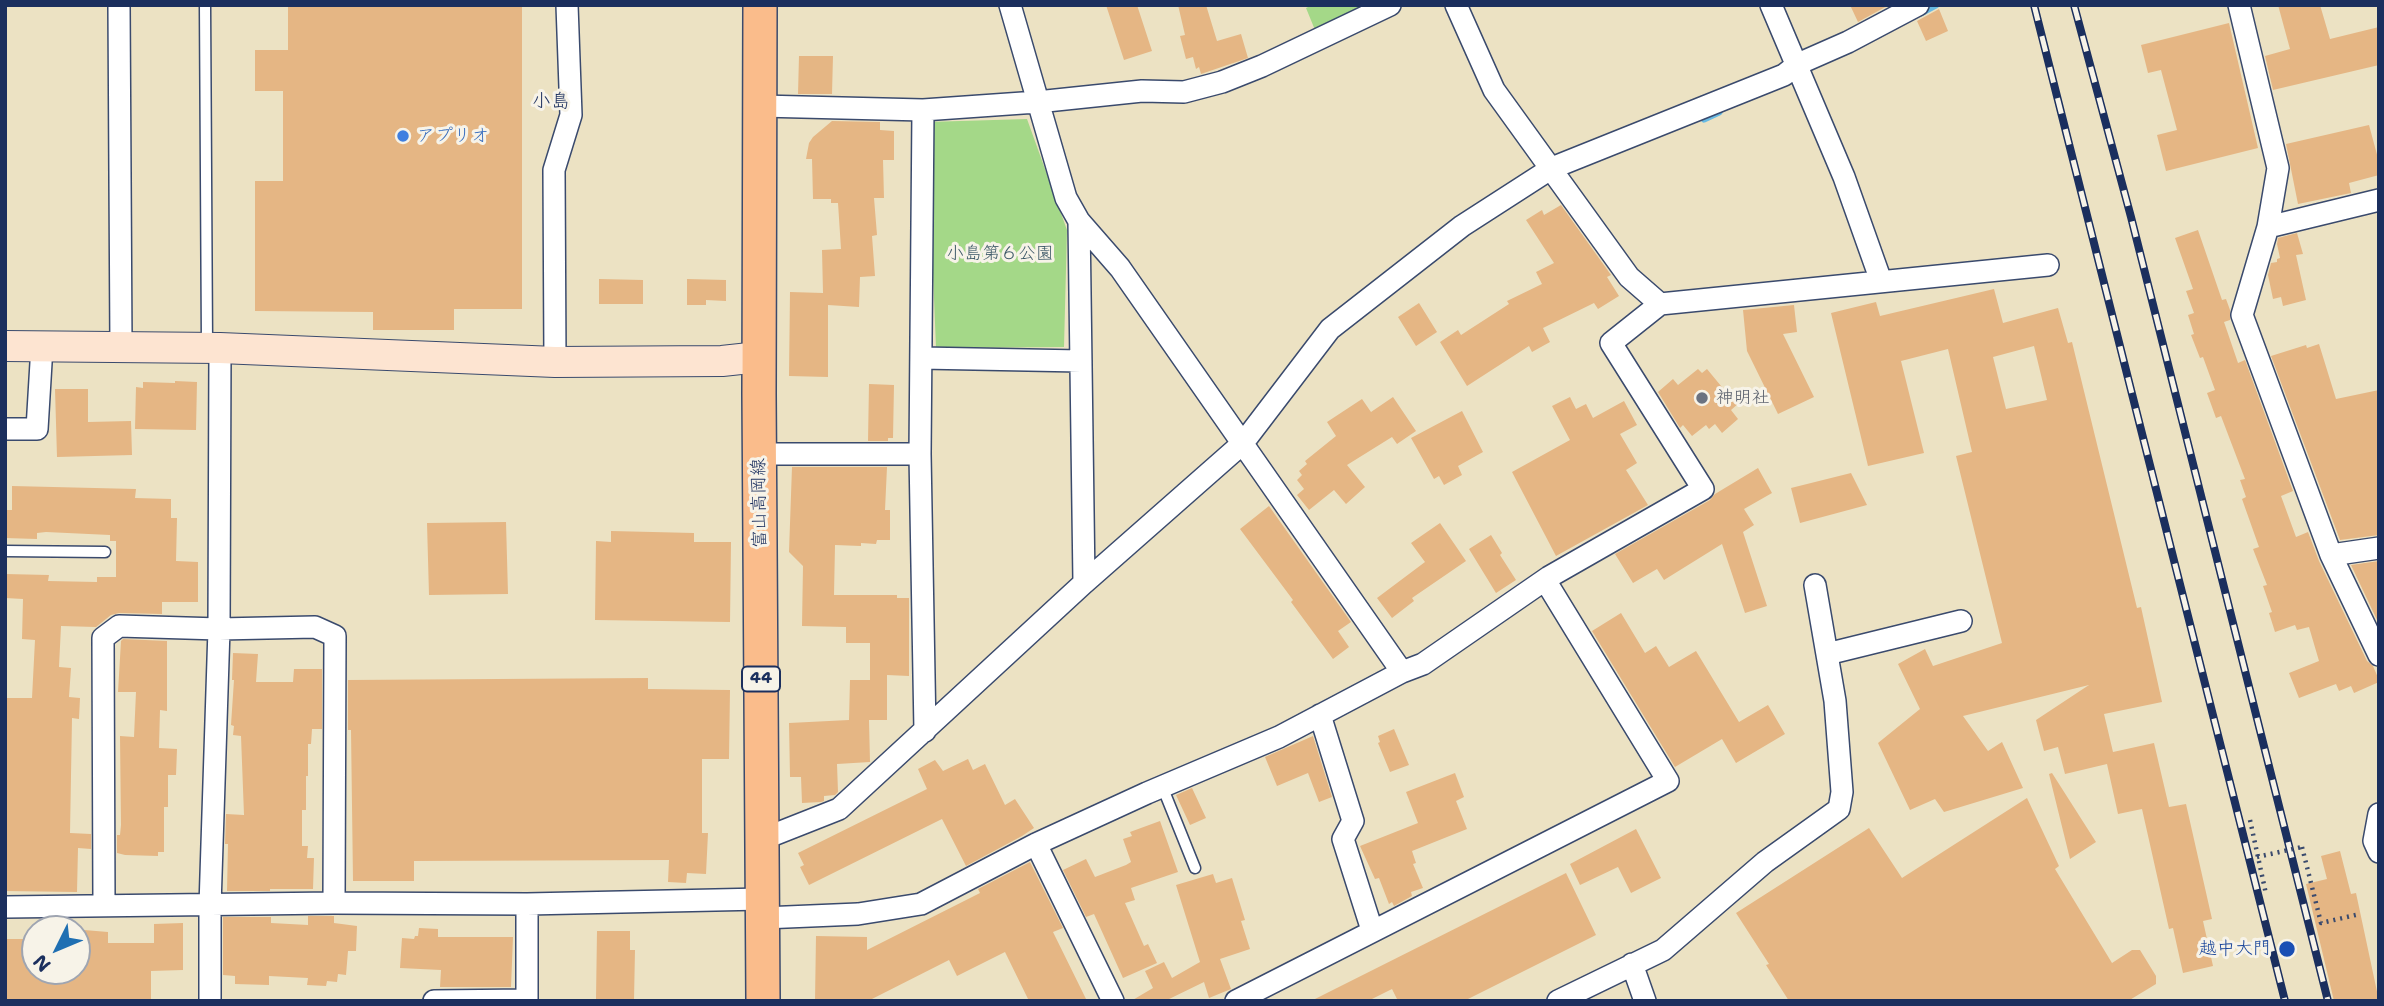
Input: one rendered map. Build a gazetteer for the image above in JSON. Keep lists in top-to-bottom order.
{
  "streets": {
    "main road": ["富山高岡線", "44"]
  },
  "districts": ["小島"],
  "parks": ["小島第６公園"],
  "places": ["アプリオ", "神明社", "越中大門"],
  "north": "bottom left"
}
